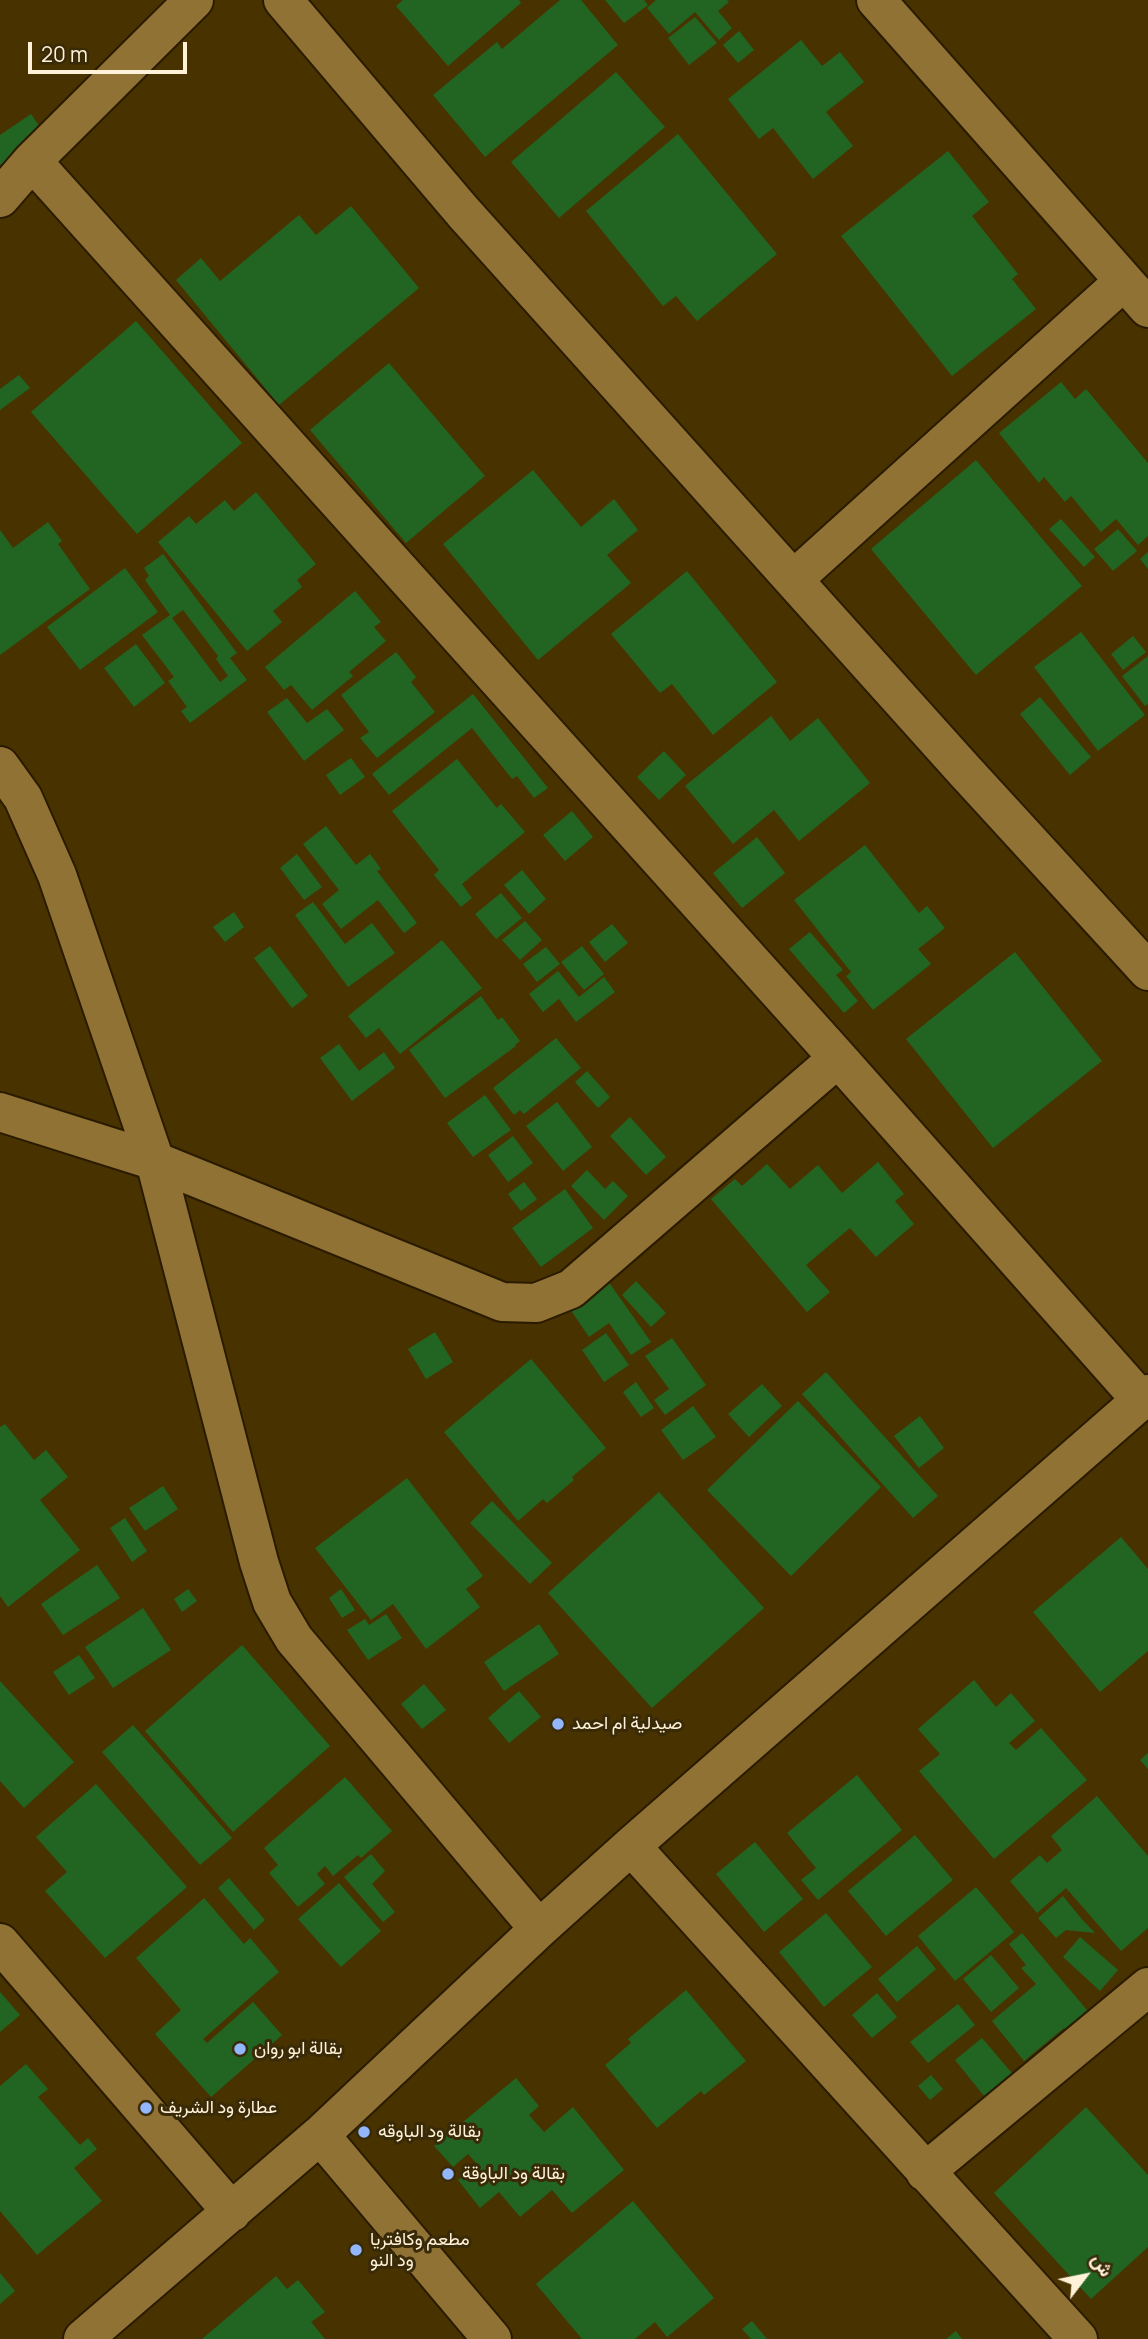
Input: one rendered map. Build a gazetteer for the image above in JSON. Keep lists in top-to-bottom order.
{
  "places": [
    "صيدلية ام احمد",
    "بقالة ابو روان",
    "عطارة ود الشريف",
    "بقالة ود الباوقه",
    "بقالة ود الباوقة",
    "مطعم وكافتريا ود النو"
  ],
  "scale_bar": "20 m",
  "north": "top right"
}
